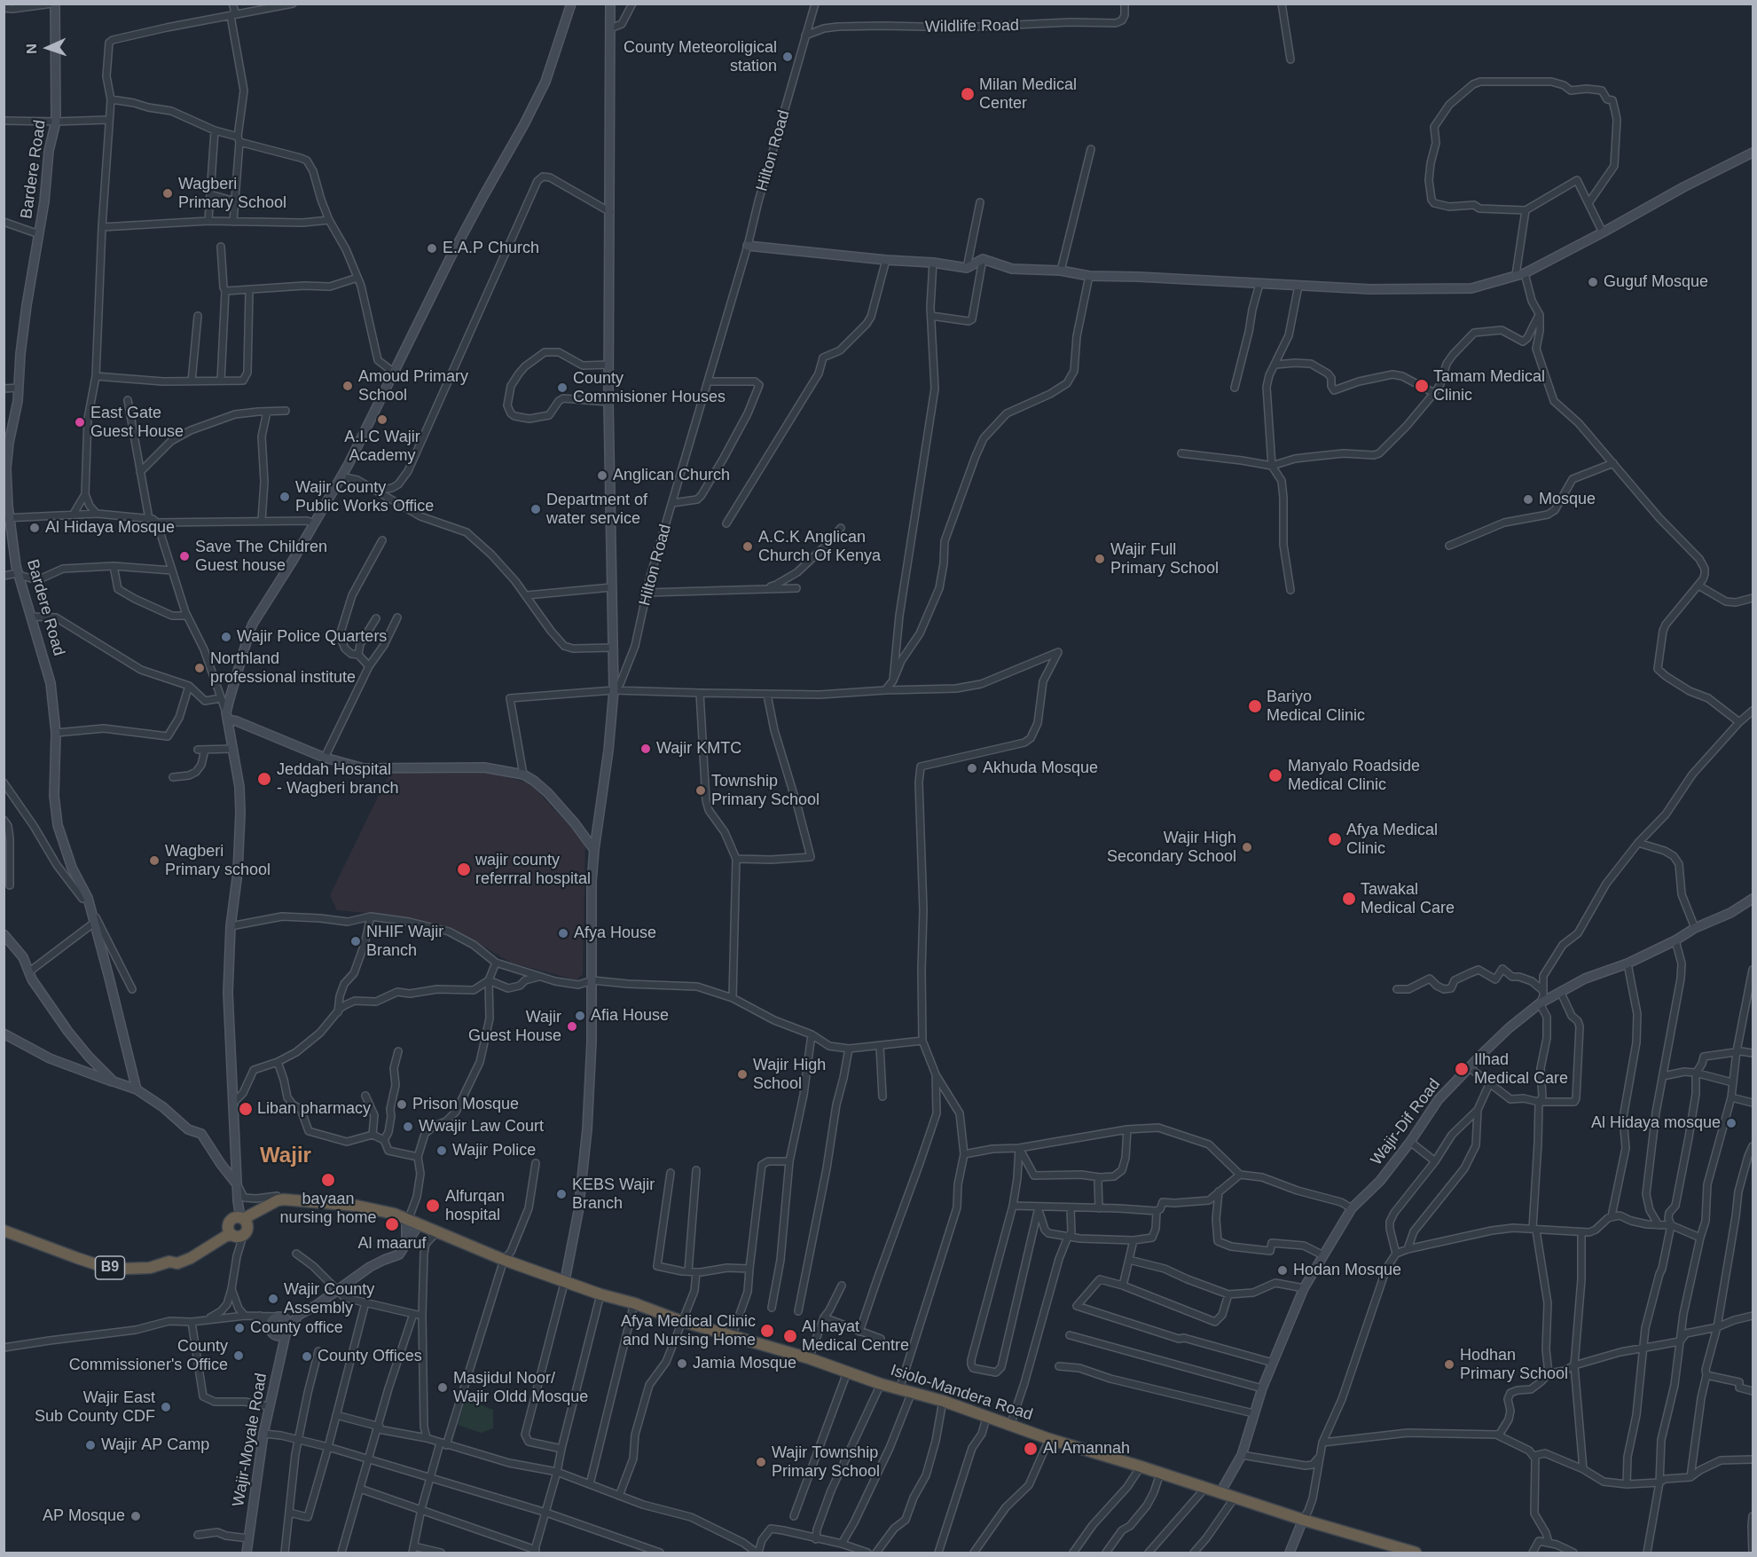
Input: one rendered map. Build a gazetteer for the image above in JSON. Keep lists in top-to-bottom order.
{
  "streets": {
    "highway": ["B9", "Isiolo-Mandera Road"],
    "street": [
      "Wildlife Road",
      "Hilton Road",
      "Bardere Road",
      "Wajir-Dif Road",
      "Wajir-Moyale Road"
    ]
  },
  "crossings": [
    ["Wildlife Road", "Hilton Road"],
    ["Wajir-Dif Road", "Isiolo-Mandera Road"]
  ],
  "districts": ["Wajir"],
  "places": [
    "County Meteoroligical station",
    "Milan Medical Center",
    "Wagberi Primary School",
    "E.A.P Church",
    "Guguf Mosque",
    "Amoud Primary School",
    "Tamam Medical Clinic",
    "County Commisioner Houses",
    "A.I.C Wajir Academy",
    "East Gate Guest House",
    "Anglican Church",
    "Wajir County Public Works Office",
    "Mosque",
    "Department of water service",
    "Al Hidaya Mosque",
    "A.C.K Anglican Church Of Kenya",
    "Save The Children Guest house",
    "Wajir Full Primary School",
    "Wajir Police Quarters",
    "Northland professional institute",
    "Bariyo Medical Clinic",
    "Wajir KMTC",
    "Akhuda Mosque",
    "Manyalo Roadside Medical Clinic",
    "Jeddah Hospital - Wagberi branch",
    "Township Primary School",
    "Afya Medical Clinic",
    "Wajir High Secondary School",
    "Wagberi Primary school",
    "wajir county referrral hospital",
    "Tawakal Medical Care",
    "Afya House",
    "NHIF Wajir Branch",
    "Afia House",
    "Wajir Guest House",
    "Ilhad Medical Care",
    "Wajir High School",
    "Prison Mosque",
    "Liban pharmacy",
    "Al Hidaya mosque",
    "Wwajir Law Court",
    "Wajir Police",
    "bayaan nursing home",
    "KEBS Wajir Branch",
    "Alfurqan hospital",
    "Al maaruf",
    "Hodan Mosque",
    "Wajir County Assembly",
    "County office",
    "Afya Medical Clinic and Nursing Home",
    "Al hayat Medical Centre",
    "County Commissioner's Office",
    "County Offices",
    "Jamia Mosque",
    "Hodhan Primary School",
    "Masjidul Noor/ Wajir Oldd Mosque",
    "Wajir East Sub County CDF",
    "Wajir AP Camp",
    "Al Amannah",
    "Wajir Township Primary School",
    "AP Mosque"
  ],
  "north": "left"
}
